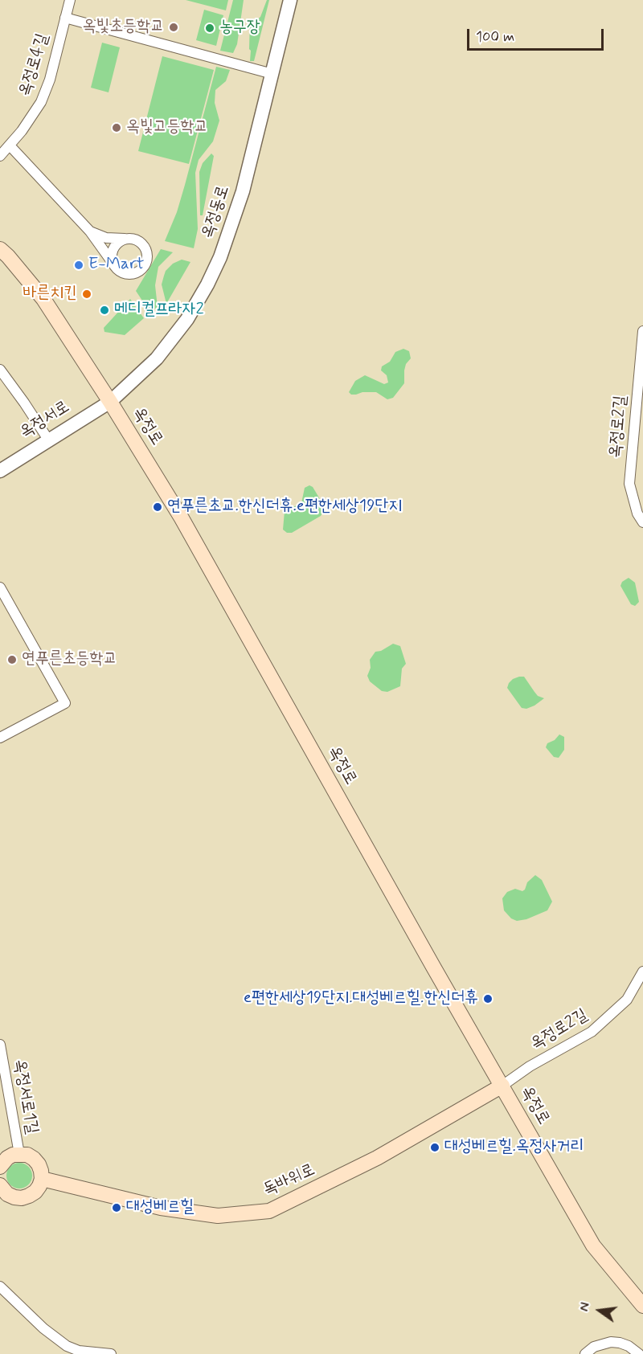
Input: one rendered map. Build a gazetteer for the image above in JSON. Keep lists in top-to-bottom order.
{
  "streets": {
    "main road": ["옥정로", "독바위로"],
    "street": [
      "옥정로4길",
      "옥정동로",
      "옥정서로",
      "옥정로2길",
      "옥정서로1길"
    ]
  },
  "crossings": [
    ["옥정동로", "옥정서로"],
    ["옥정동로", "옥정로"],
    ["옥정서로", "옥정로"],
    ["옥정로", "옥정로2길"],
    ["옥정로", "독바위로"],
    ["옥정로2길", "독바위로"]
  ],
  "places": [
    "옥빛초등학교",
    "농구장",
    "옥빛고등학교",
    "E-Mart",
    "바른치킨",
    "메디컬프라자2",
    "연푸른초교.한신더휴.e편한세상19단지",
    "연푸른초등학교",
    "e편한세상19단지.대성베르힐.한신더휴",
    "대성베르힐.옥정사거리",
    "대성베르힐"
  ],
  "scale_bar": "100 m",
  "north": "left"
}
